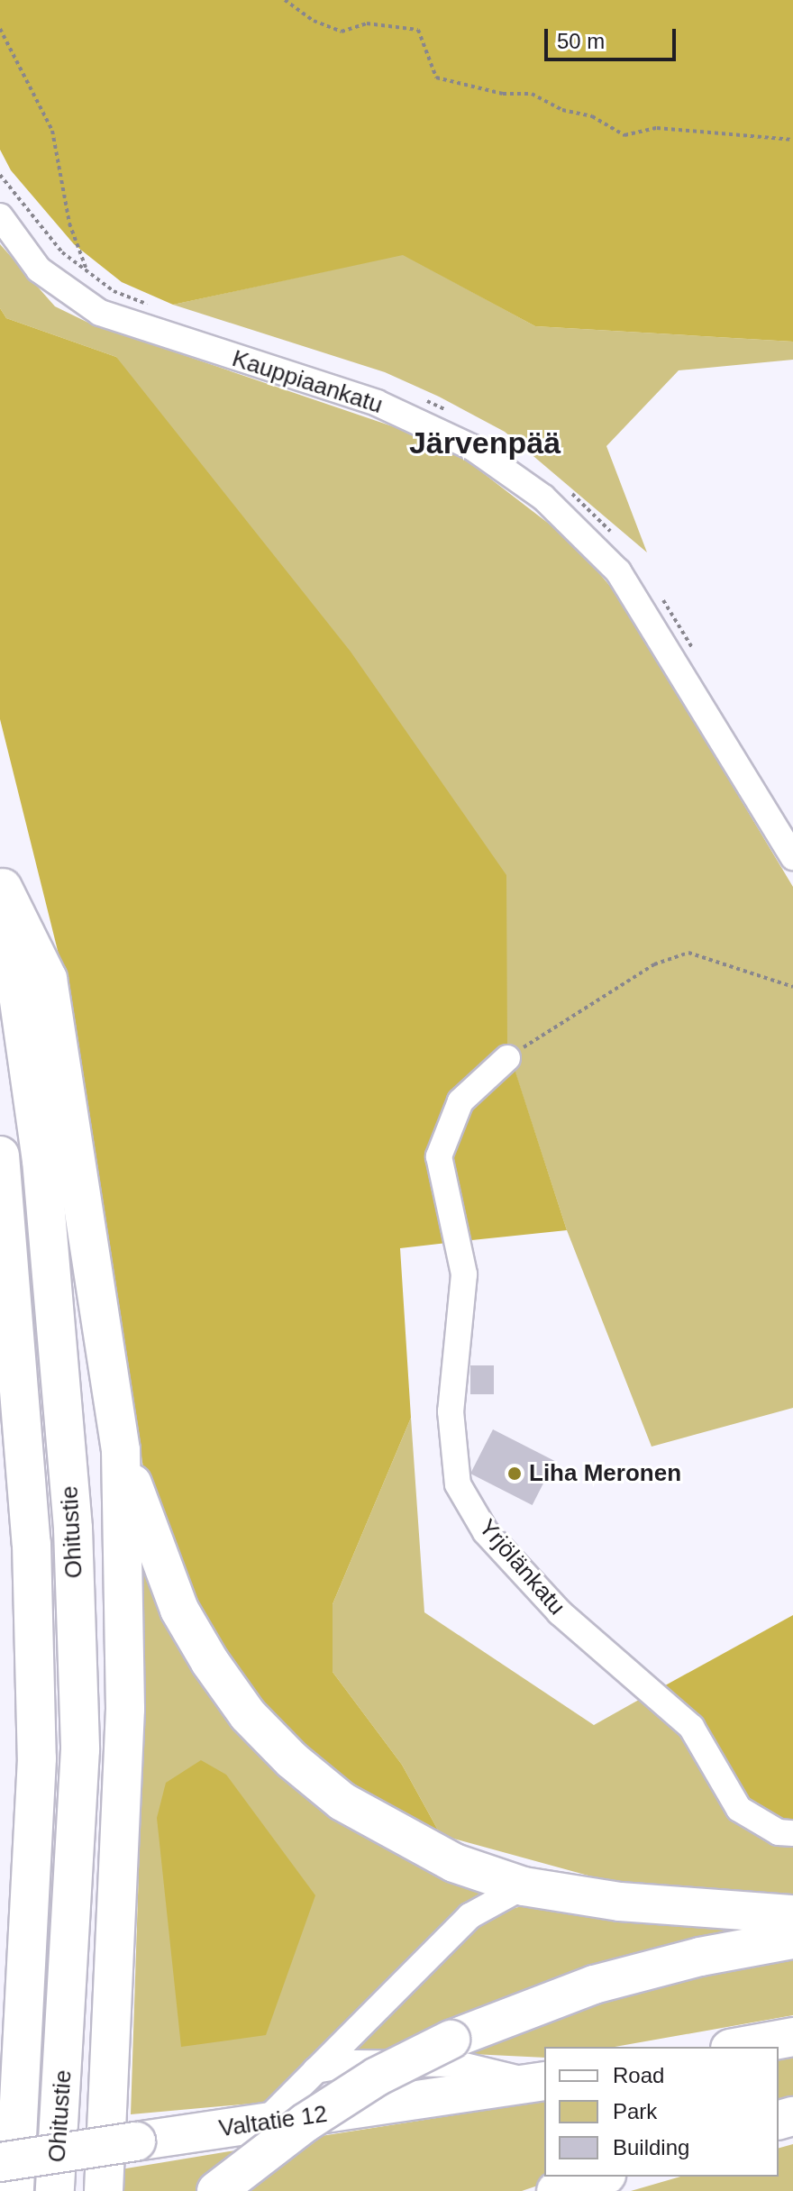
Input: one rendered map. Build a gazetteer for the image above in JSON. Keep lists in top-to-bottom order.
{
  "streets": {
    "highway": ["Ohitustie", "Valtatie 12"],
    "street": ["Kauppiaankatu", "Yrjölänkatu"]
  },
  "districts": ["Järvenpää"],
  "places": ["Liha Meronen"],
  "legend": ["Road", "Park", "Building"],
  "scale_bar": "50 m"
}
